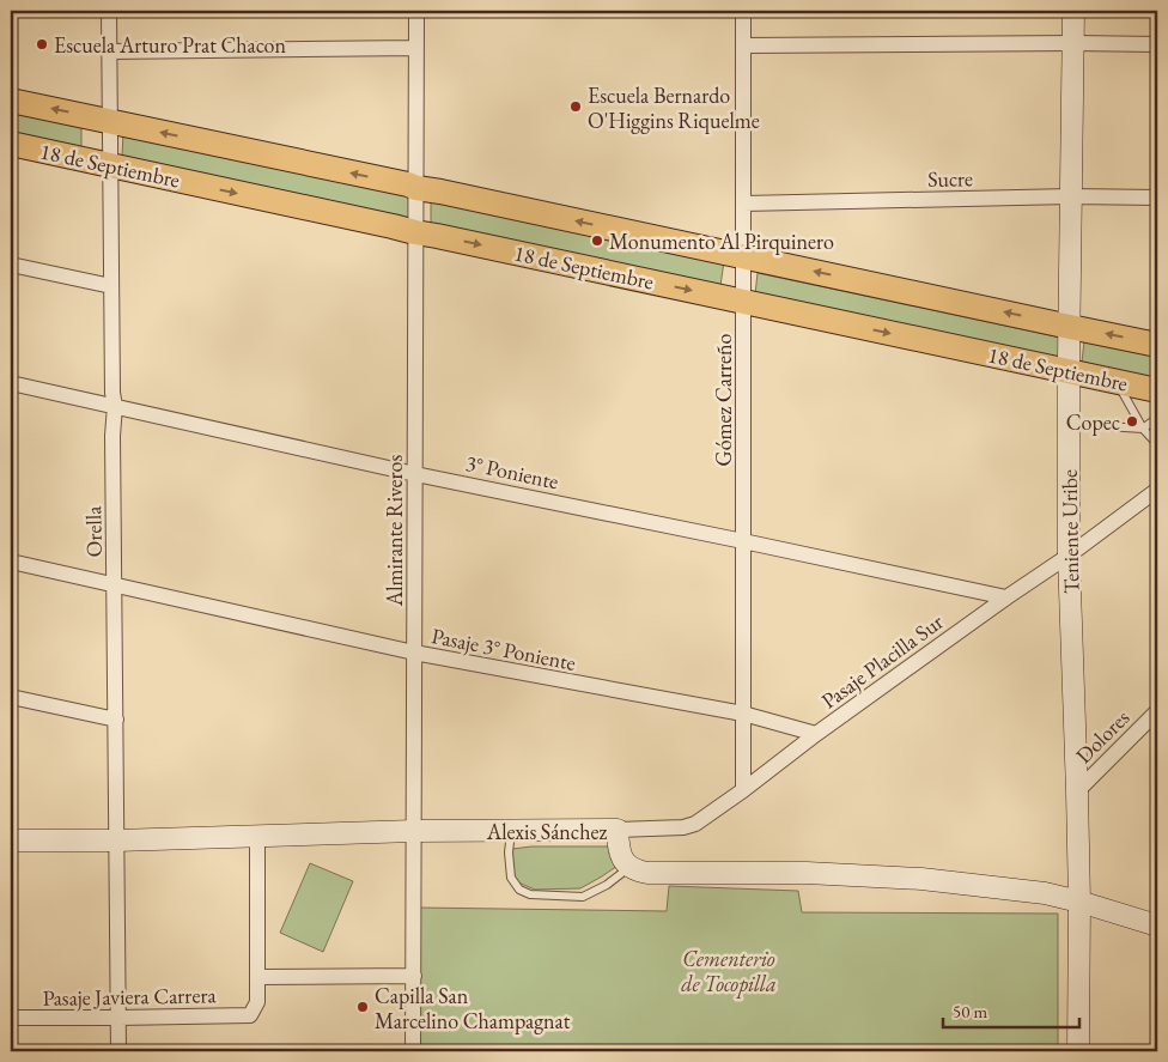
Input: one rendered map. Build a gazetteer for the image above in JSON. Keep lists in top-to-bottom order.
{
  "streets": {
    "main road": ["18 de Septiembre"],
    "street": [
      "Sucre",
      "Gómez Carreño",
      "3° Poniente",
      "Almirante Riveros",
      "Orella",
      "Teniente Uribe",
      "Pasaje 3° Poniente",
      "Pasaje Placilla Sur",
      "Dolores",
      "Alexis Sánchez",
      "Pasaje Javiera Carrera"
    ]
  },
  "crossings": [
    ["18 de Septiembre", "Gómez Carreño"],
    ["18 de Septiembre", "Almirante Riveros"],
    ["18 de Septiembre", "Orella"],
    ["18 de Septiembre", "Teniente Uribe"],
    ["Sucre", "Gómez Carreño"],
    ["Sucre", "Teniente Uribe"],
    ["Gómez Carreño", "3° Poniente"],
    ["Gómez Carreño", "Pasaje 3° Poniente"],
    ["Gómez Carreño", "Pasaje Placilla Sur"],
    ["3° Poniente", "Almirante Riveros"],
    ["3° Poniente", "Orella"],
    ["3° Poniente", "Pasaje Placilla Sur"],
    ["Almirante Riveros", "Pasaje 3° Poniente"],
    ["Almirante Riveros", "Alexis Sánchez"],
    ["Orella", "Pasaje 3° Poniente"],
    ["Orella", "Alexis Sánchez"],
    ["Orella", "Pasaje Javiera Carrera"],
    ["Teniente Uribe", "Pasaje Placilla Sur"],
    ["Teniente Uribe", "Dolores"],
    ["Pasaje 3° Poniente", "Pasaje Placilla Sur"],
    ["Pasaje Placilla Sur", "Alexis Sánchez"]
  ],
  "parks": ["Cementerio de Tocopilla"],
  "places": [
    "Escuela Arturo Prat Chacon",
    "Escuela Bernardo O'Higgins Riquelme",
    "Monumento Al Pirquinero",
    "Copec",
    "Capilla San Marcelino Champagnat"
  ],
  "scale_bar": "50 m"
}
